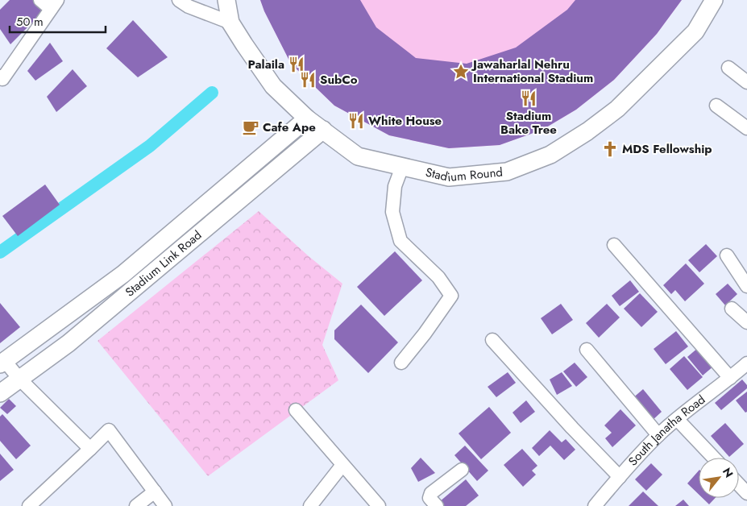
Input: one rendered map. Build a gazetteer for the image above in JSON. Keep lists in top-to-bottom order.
{
  "streets": {
    "street": ["Stadium Round", "Stadium Link Road", "South Janatha Road"]
  },
  "crossings": [
    ["Stadium Round", "Stadium Link Road"]
  ],
  "places": {
    "restaurant": [
      "Palaila",
      "SubCo",
      "Stadium Bake Tree",
      "White House"
    ],
    "place": ["Jawaharlal Nehru International Stadium"],
    "cafe": ["Cafe Ape"],
    "church": ["MDS Fellowship"]
  },
  "scale_bar": "50 m",
  "north": "top right"
}
